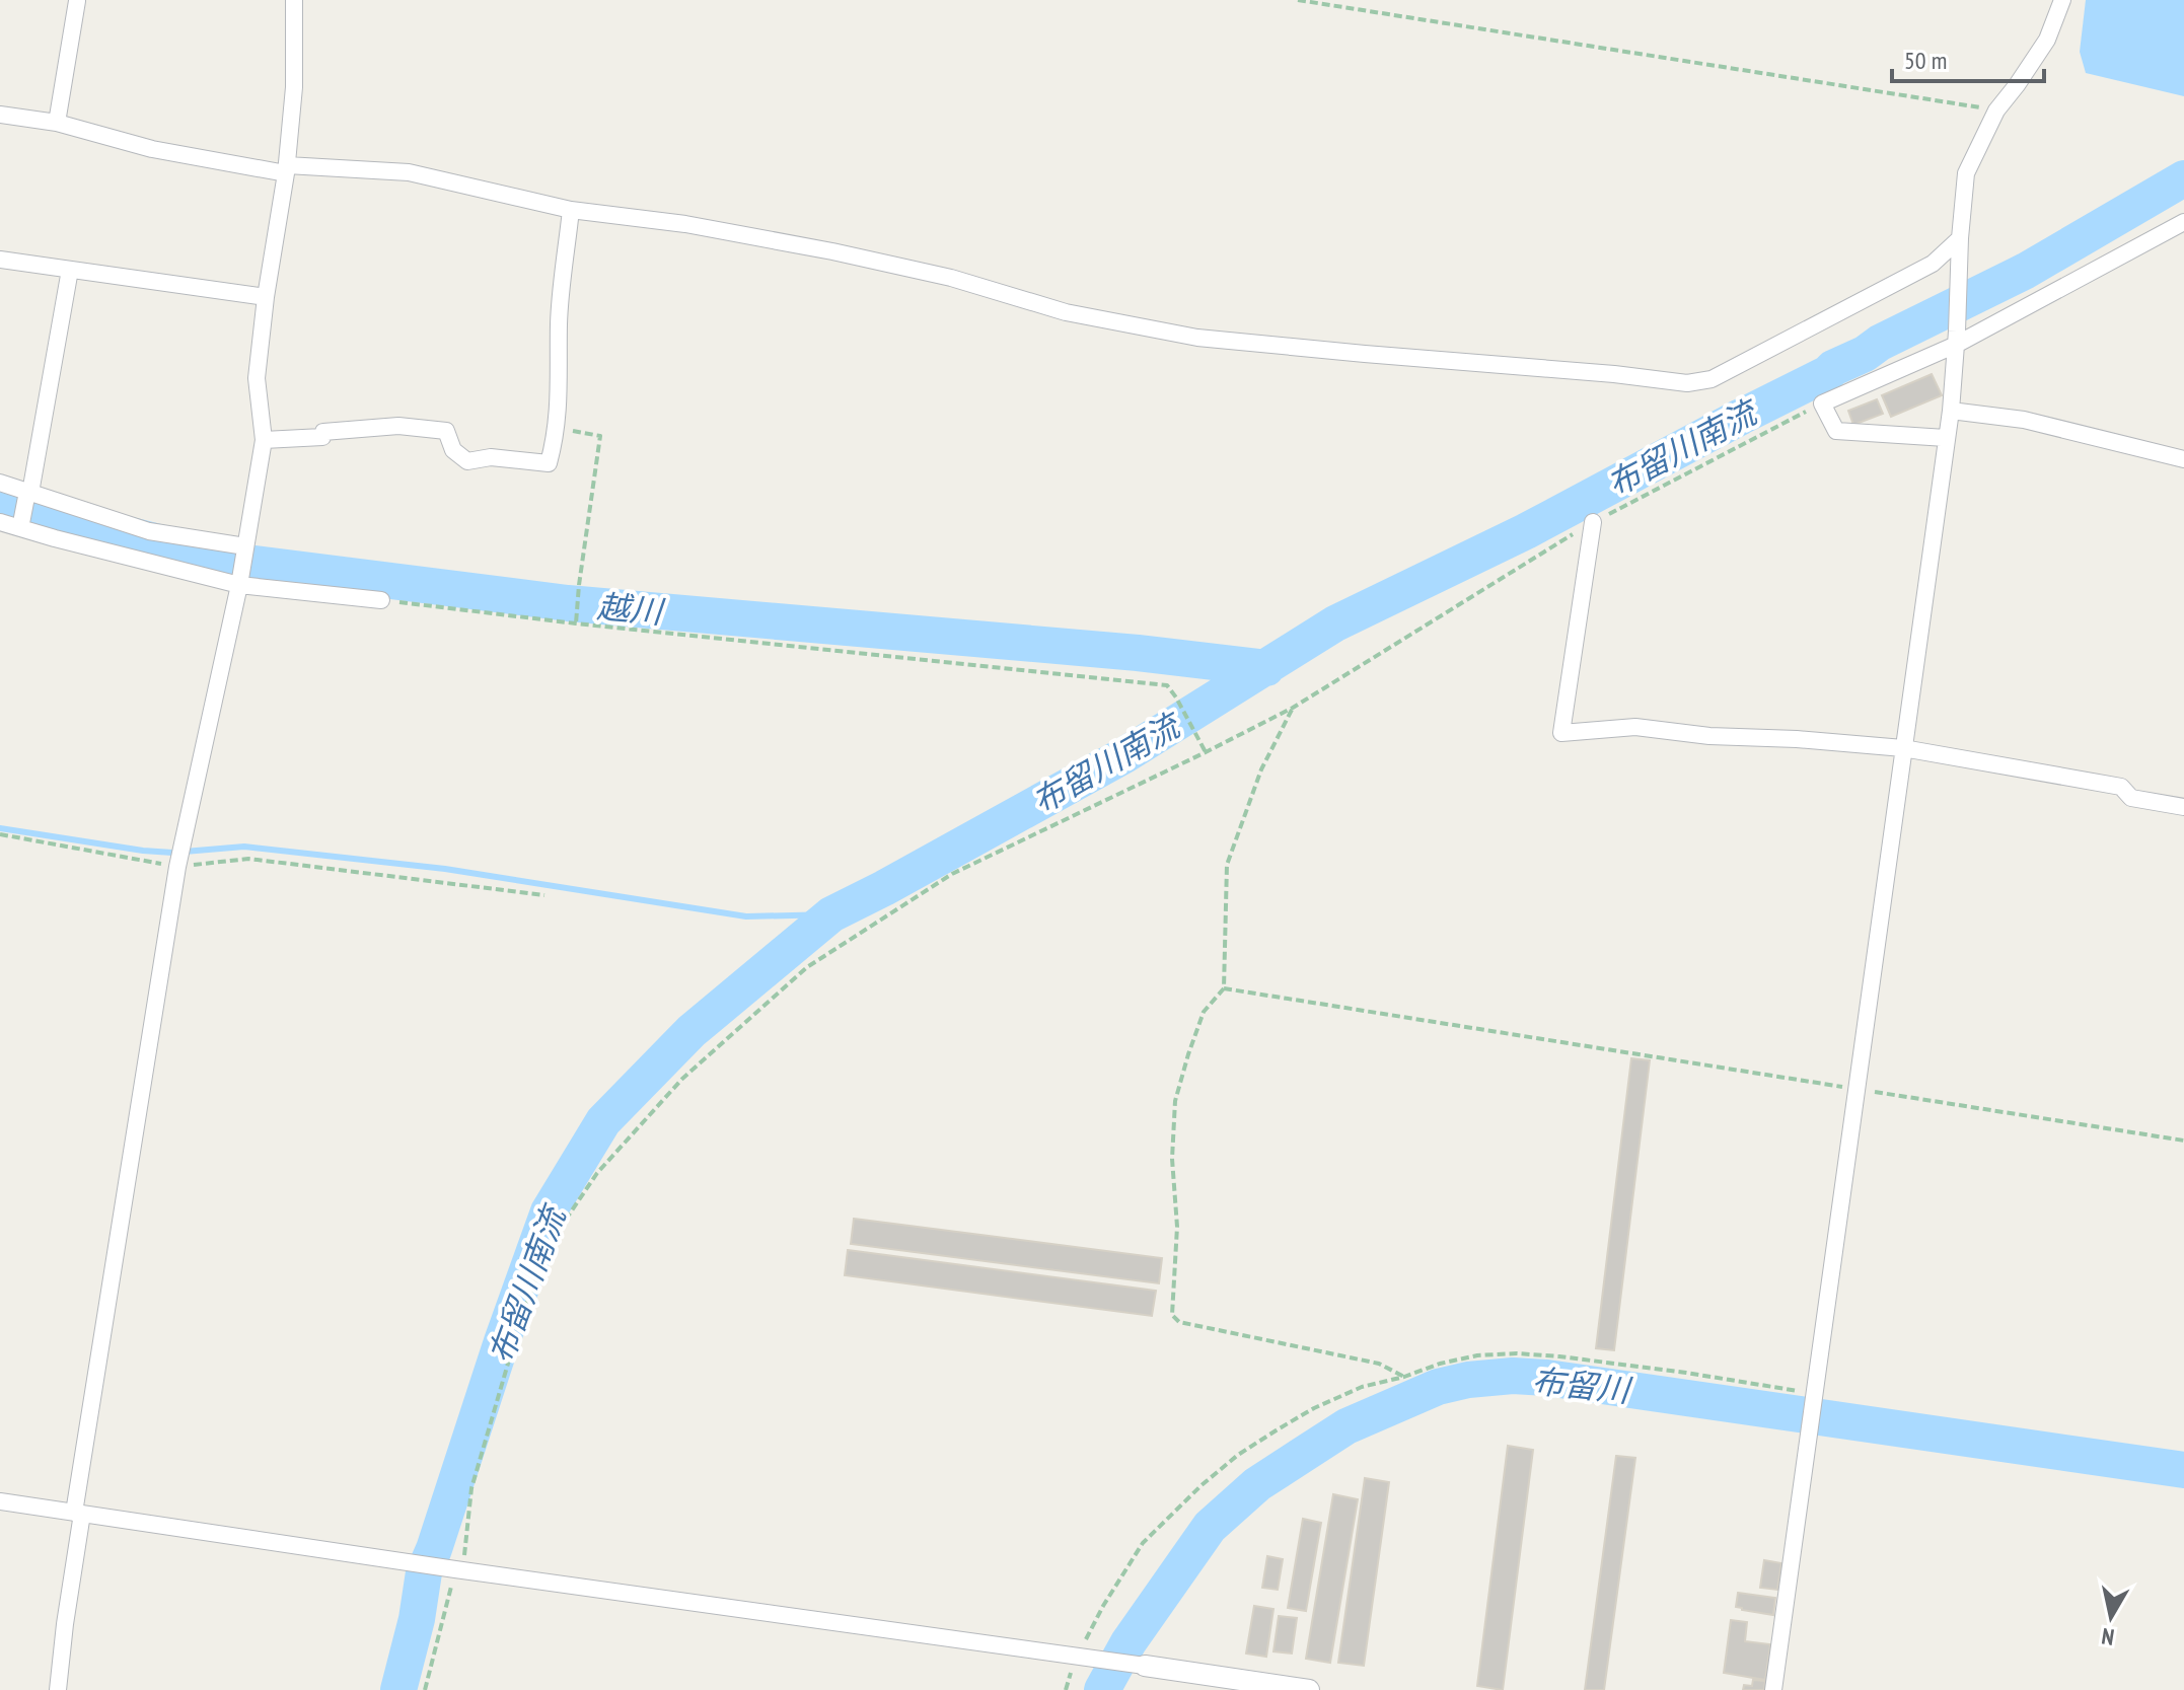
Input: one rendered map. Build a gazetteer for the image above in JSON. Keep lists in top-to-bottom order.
{
  "water": ["布留川南流", "越川", "布留川"],
  "scale_bar": "50 m",
  "north": "bottom"
}
